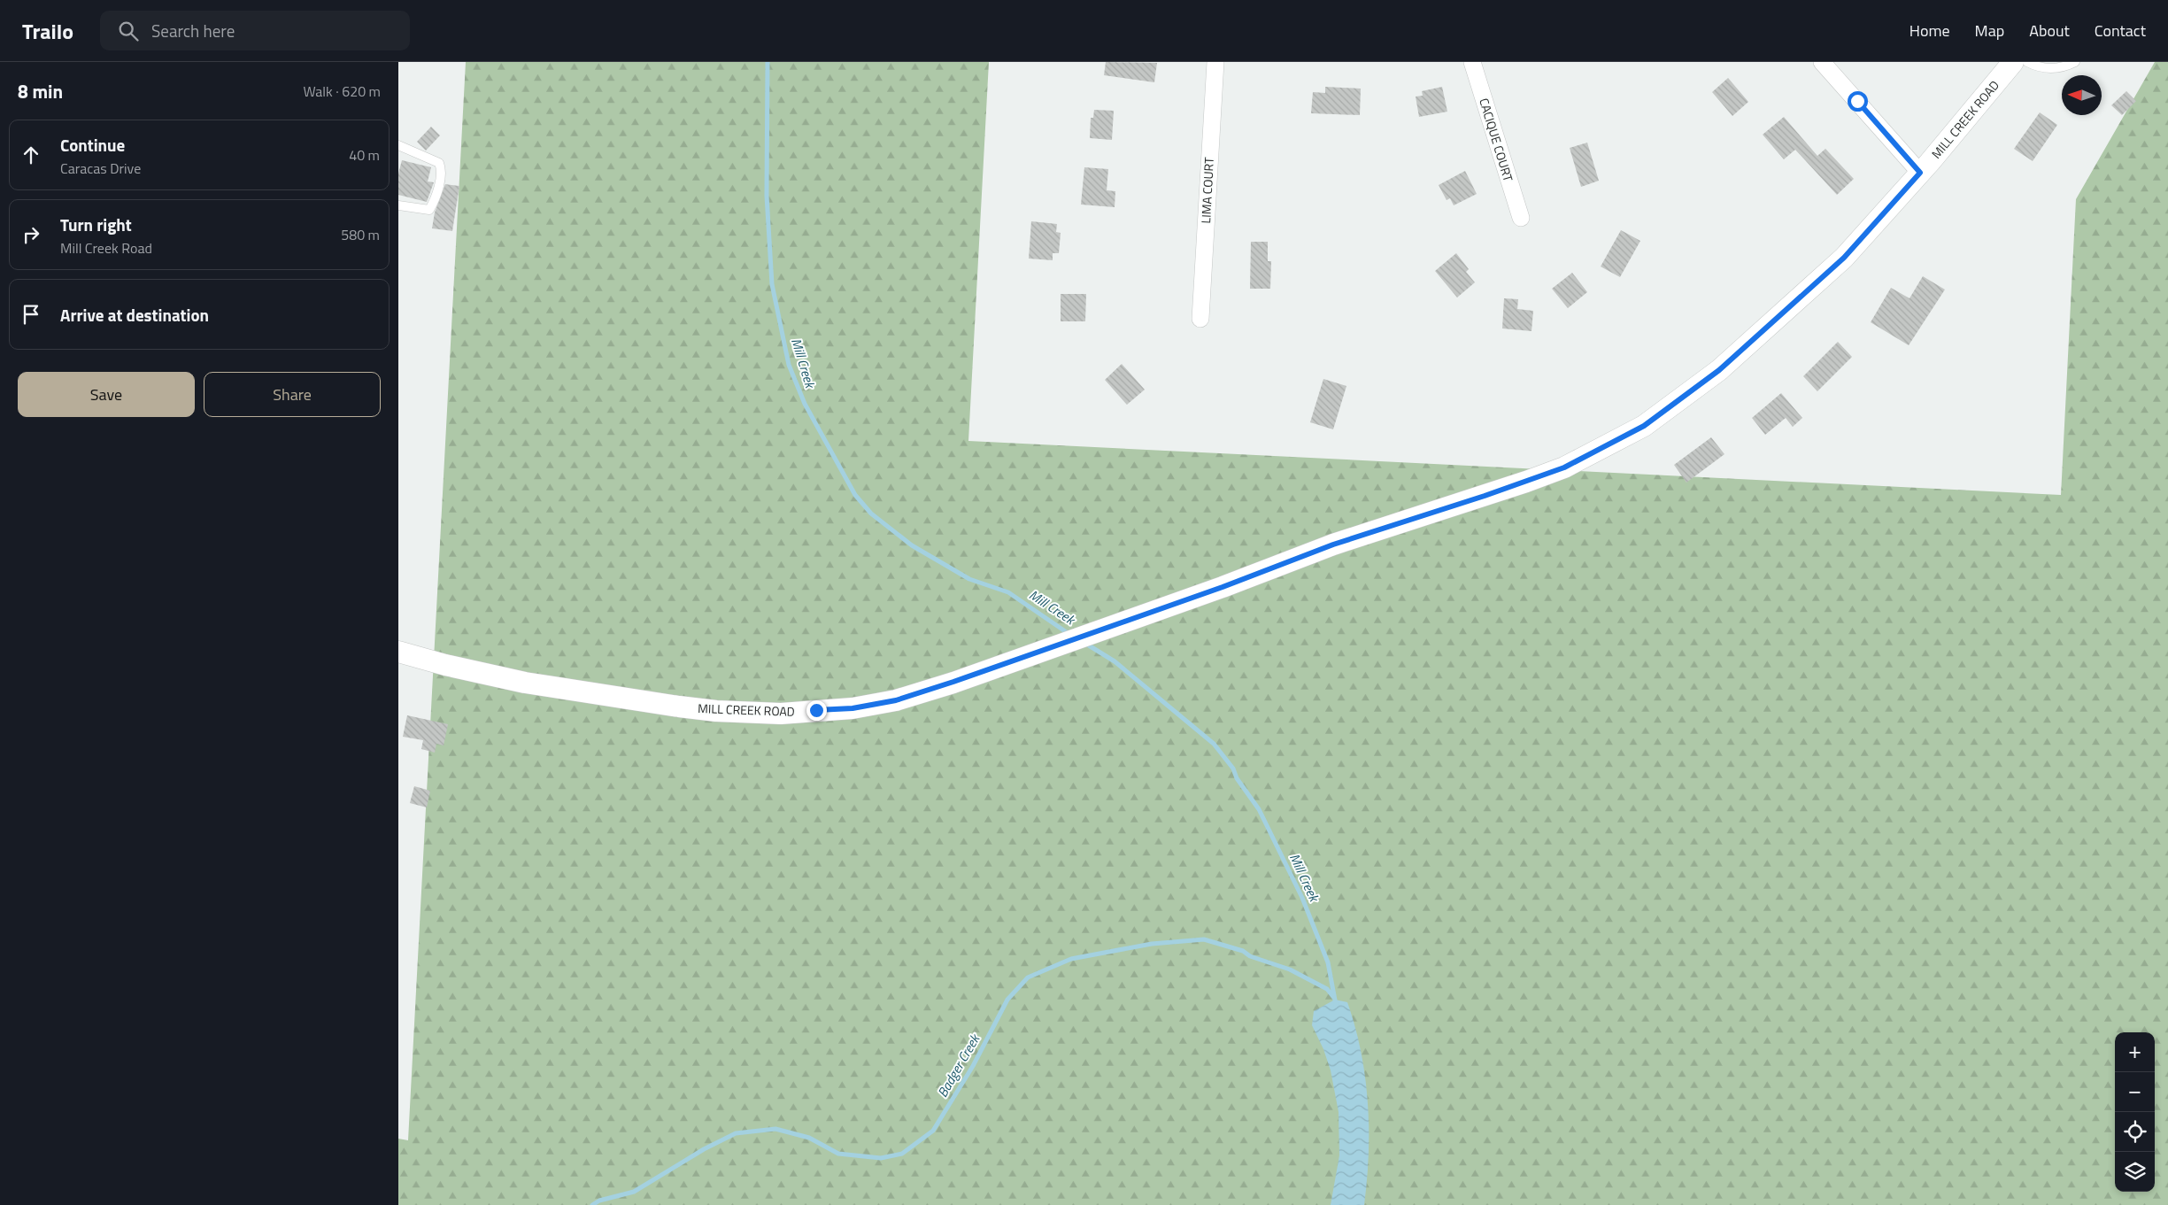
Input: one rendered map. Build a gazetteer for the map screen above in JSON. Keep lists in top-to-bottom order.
{
  "streets": {
    "street": ["MILL CREEK ROAD", "CACIQUE COURT", "LIMA COURT"]
  },
  "water": ["Mill Creek", "Badger Creek"],
  "north": "left",
  "page": {
    "header": "Trailo",
    "search": "Search here",
    "nav": [
      "Home",
      "Map",
      "About",
      "Contact"
    ],
    "heading": ["8 min", "Walk · 620 m"],
    "list": [
      ["Continue", "Caracas Drive", "40 m"],
      ["Turn right", "Mill Creek Road", "580 m"],
      "Arrive at destination"
    ],
    "buttons": ["Save", "Share"],
    "map_buttons": ["+", "−"]
  }
}
